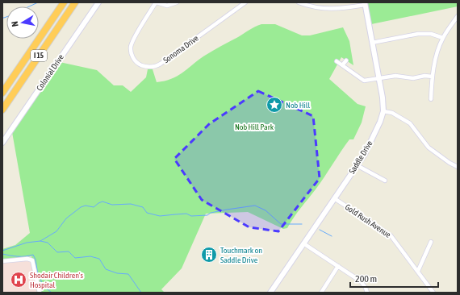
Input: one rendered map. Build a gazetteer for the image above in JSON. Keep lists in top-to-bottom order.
{
  "streets": {
    "highway": ["I 15"],
    "street": [
      "Sonoma Drive",
      "Colonial Drive",
      "Saddle Drive",
      "Gold Rush Avenue"
    ]
  },
  "crossings": [
    ["Saddle Drive", "Gold Rush Avenue"]
  ],
  "parks": ["Nob Hill Park"],
  "places": {
    "place": ["Nob Hill"],
    "building": ["Touchmark on Saddle Drive"],
    "hospital": ["Shodair Children's Hospital"]
  },
  "scale_bar": "200 m",
  "north": "left"
}
